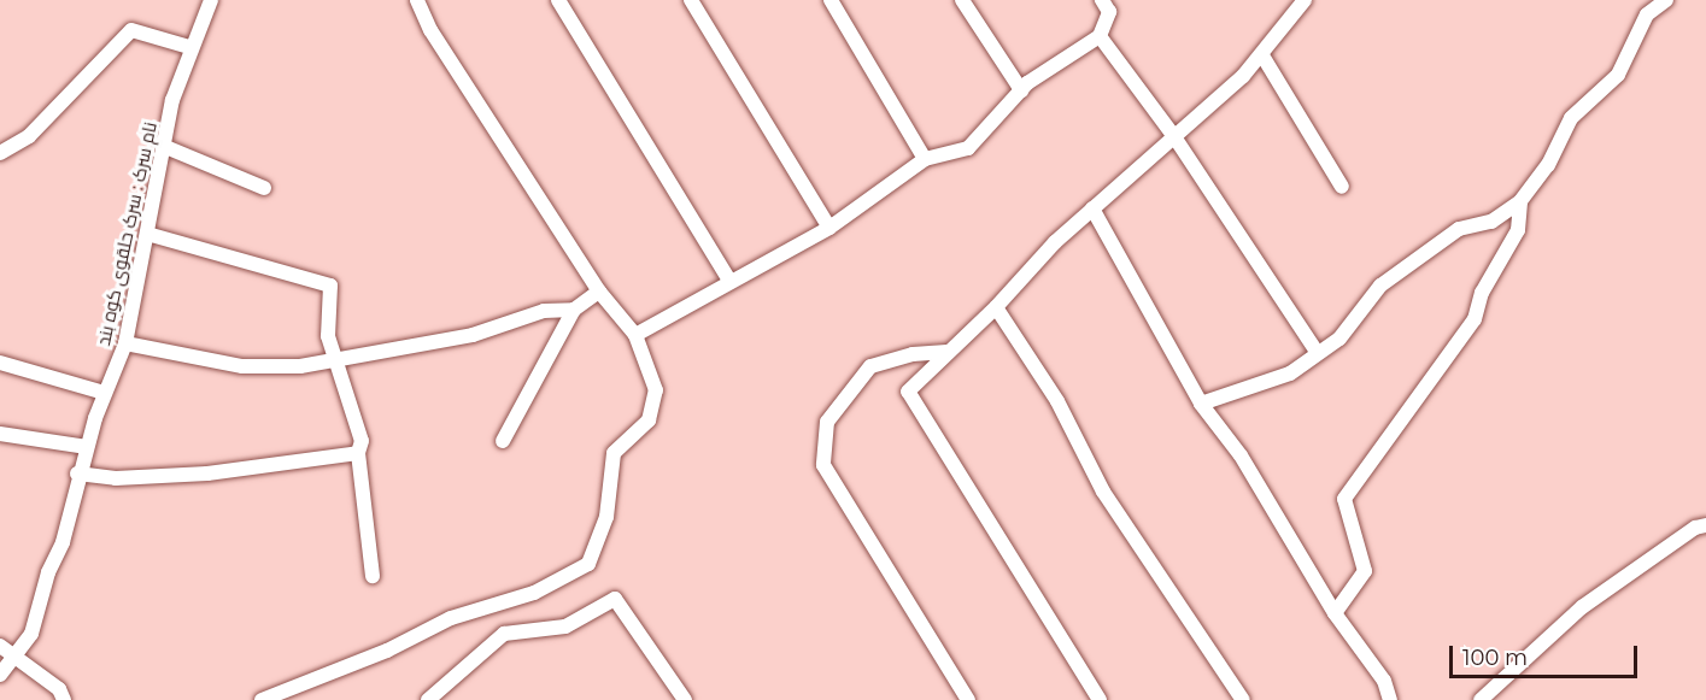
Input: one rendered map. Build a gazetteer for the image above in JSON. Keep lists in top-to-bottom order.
{
  "streets": {
    "street": ["نام سرک : سرک حلقوی کوه بند"]
  },
  "scale_bar": "100 m"
}
